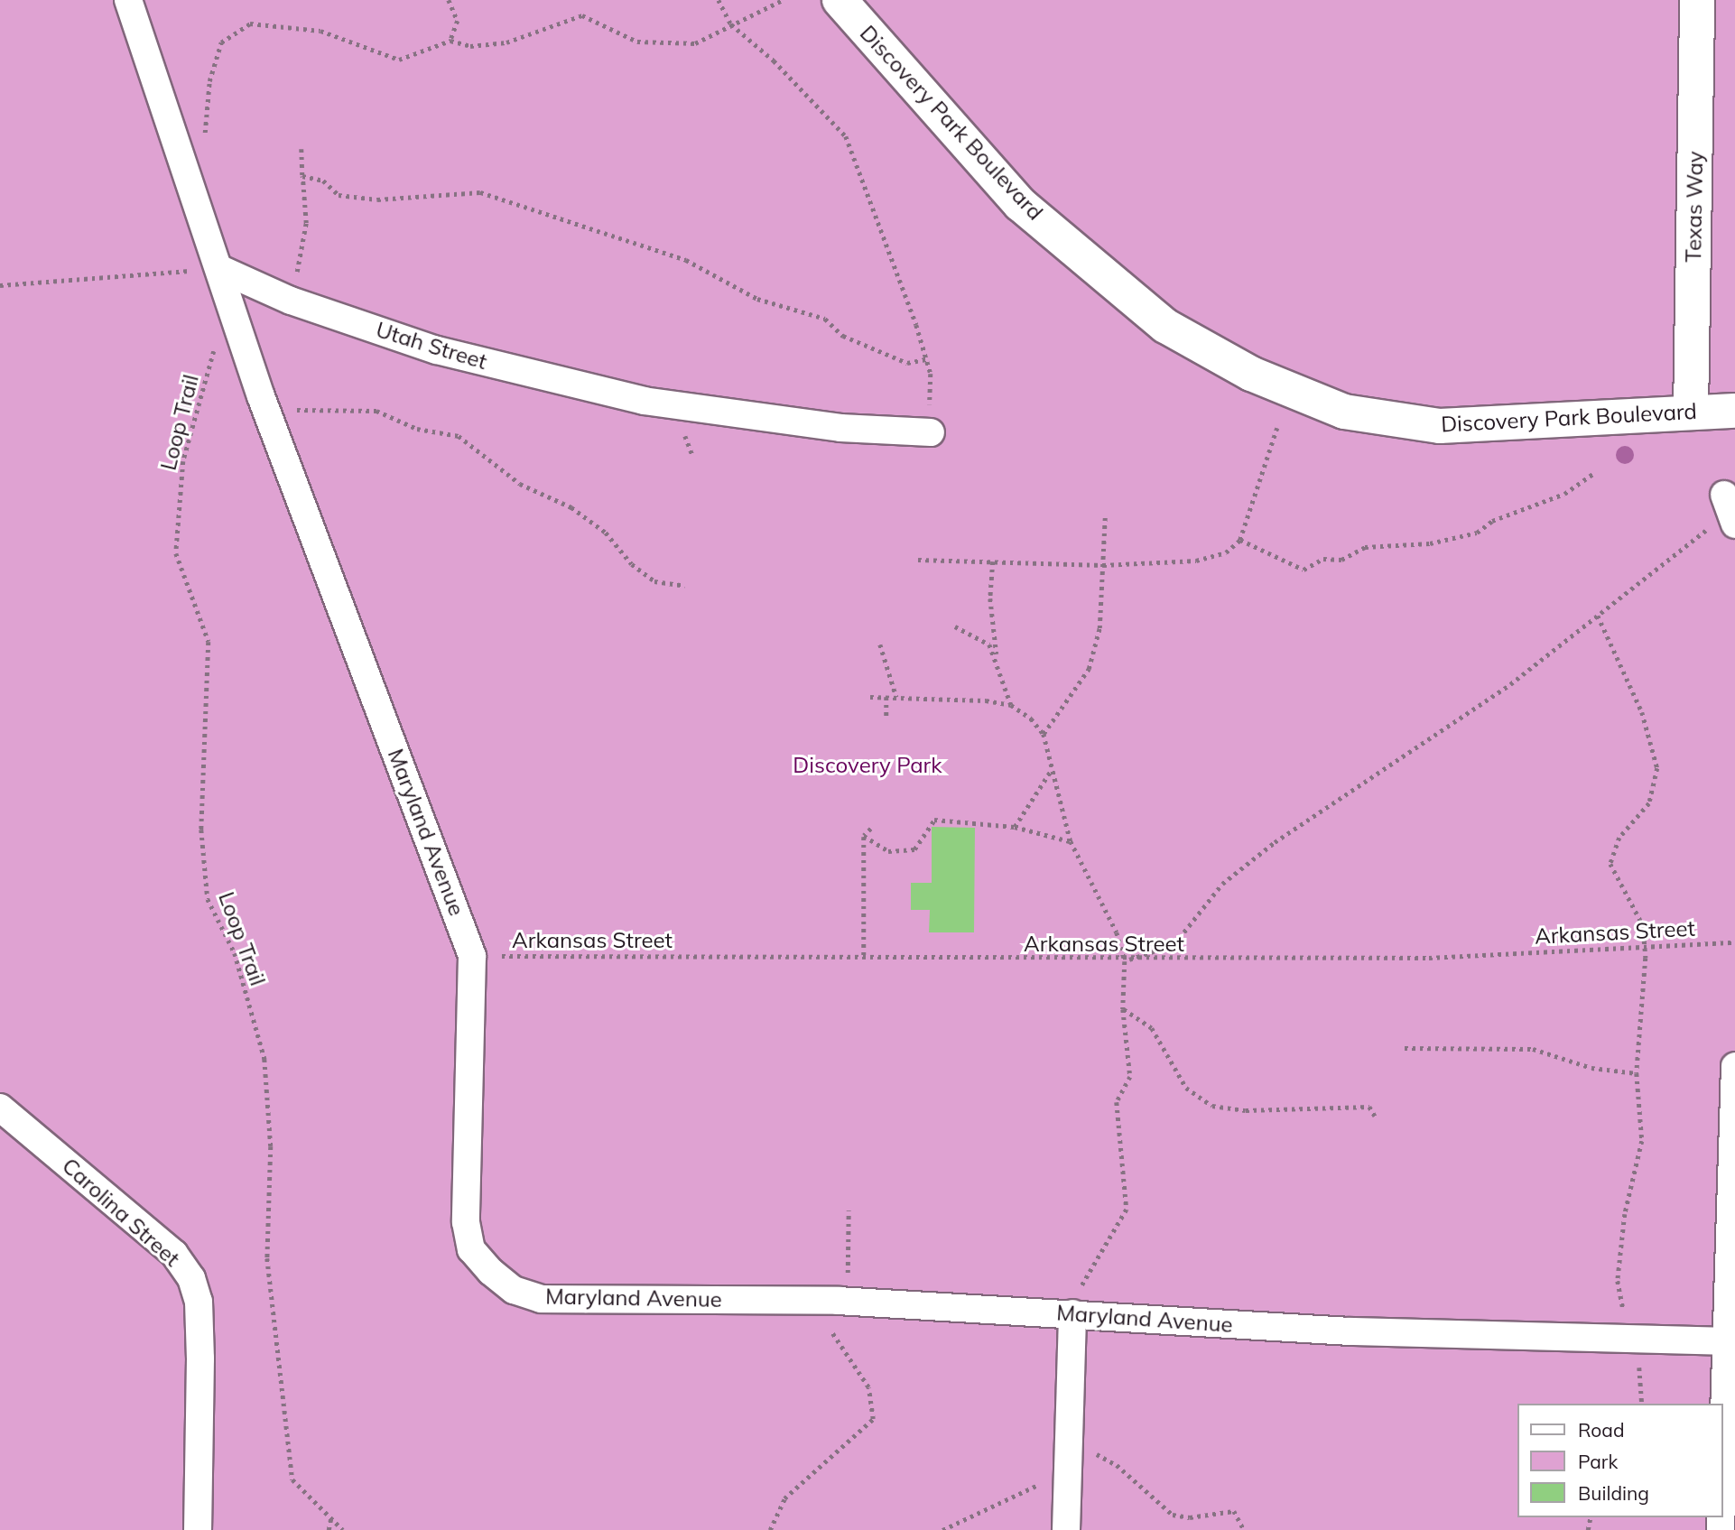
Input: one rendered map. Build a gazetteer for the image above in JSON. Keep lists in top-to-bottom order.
{
  "streets": {
    "street": [
      "Discovery Park Boulevard",
      "Texas Way",
      "Utah Street",
      "Maryland Avenue",
      "Carolina Street"
    ],
    "path": ["Loop Trail", "Arkansas Street"]
  },
  "crossings": [
    ["Discovery Park Boulevard", "Texas Way"],
    ["Utah Street", "Maryland Avenue"],
    ["Maryland Avenue", "Arkansas Street"]
  ],
  "parks": ["Discovery Park"],
  "legend": ["Road", "Park", "Building"]
}
